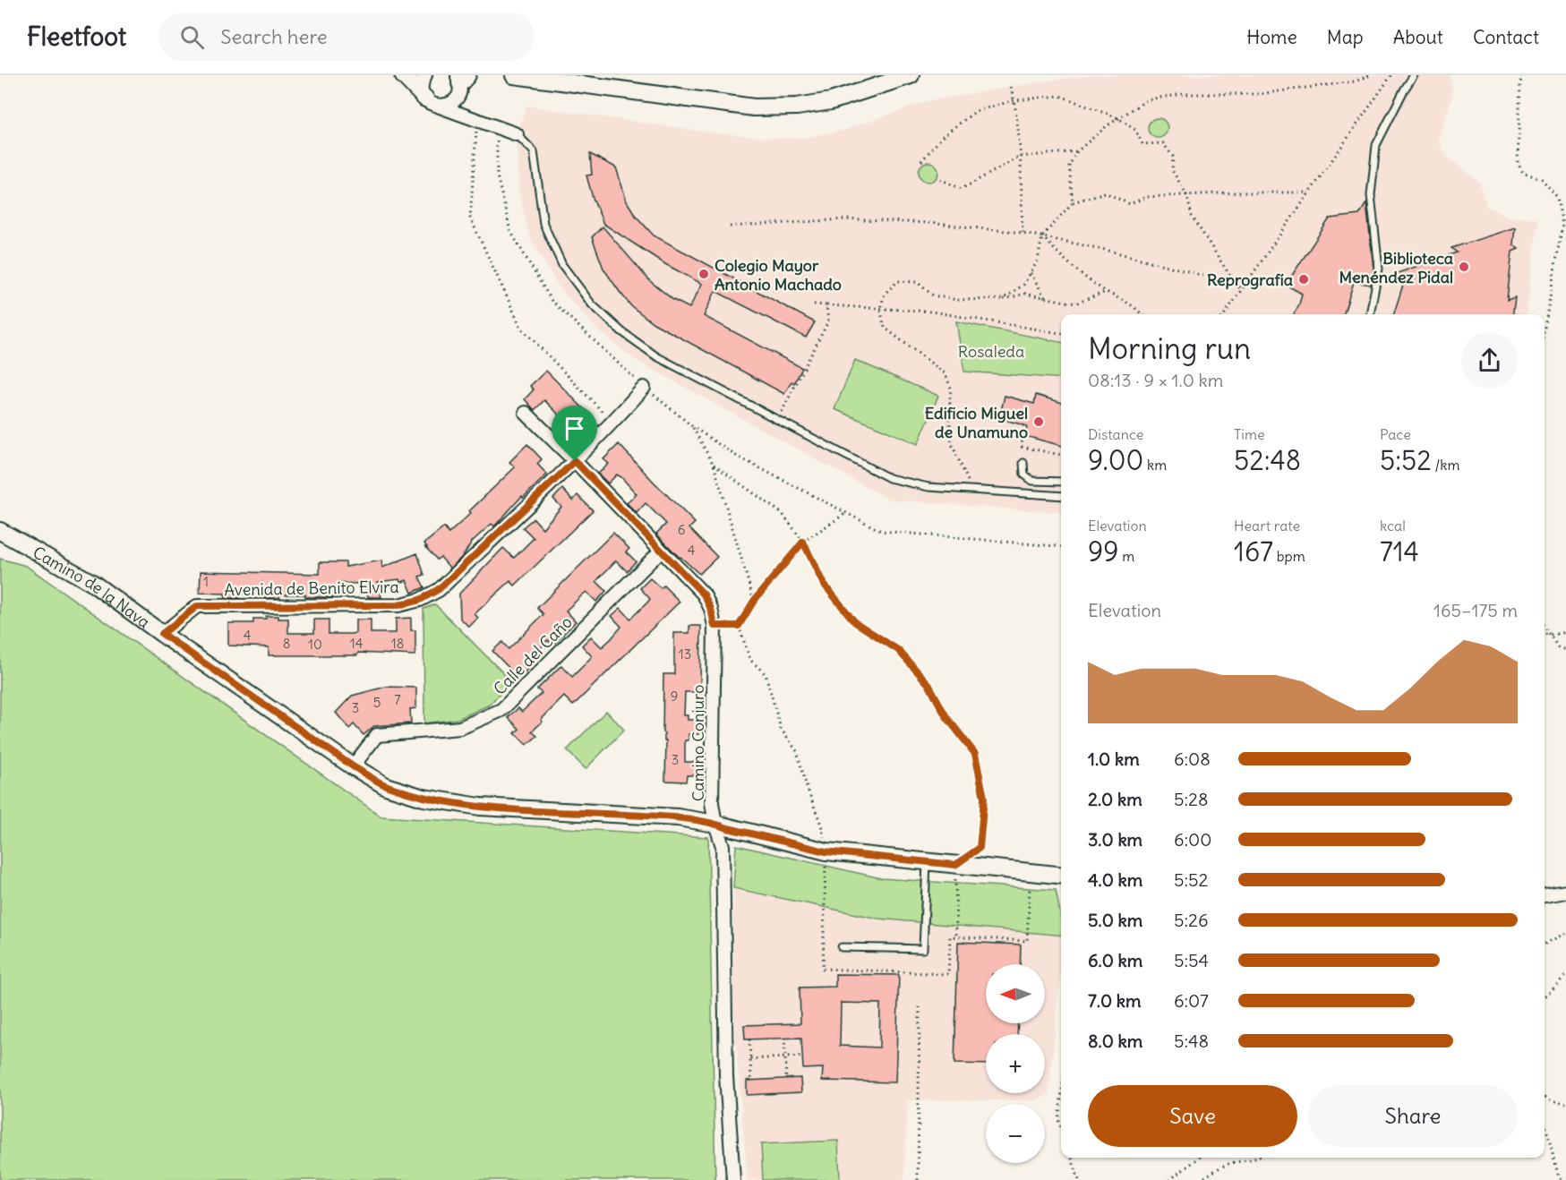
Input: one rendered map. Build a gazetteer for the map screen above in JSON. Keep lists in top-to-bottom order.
{
  "streets": {
    "street": [
      "Camino de la Nava",
      "Avenida de Benito Elvira",
      "Calle del Caño",
      "Camino Conjuro"
    ]
  },
  "crossings": [
    ["Camino de la Nava", "Avenida de Benito Elvira"],
    ["Camino de la Nava", "Calle del Caño"],
    ["Camino de la Nava", "Camino Conjuro"],
    ["Avenida de Benito Elvira", "Camino Conjuro"],
    ["Calle del Caño", "Camino Conjuro"]
  ],
  "parks": ["Rosaleda"],
  "places": [
    "Biblioteca Menéndez Pidal",
    "Colegio Mayor Antonio Machado",
    "Reprografía",
    "Edificio Miguel de Unamuno"
  ],
  "house_numbers": [
    "6",
    "4",
    "1",
    "4",
    "8",
    "14",
    "18",
    "10",
    "13",
    "9",
    "7",
    "5",
    "3",
    "3"
  ],
  "north": "left",
  "page": {
    "header": "Fleetfoot",
    "search": "Search here",
    "nav": [
      "Home",
      "Map",
      "About",
      "Contact"
    ],
    "heading": ["Morning run", "08:13 · 9 × 1.0 km"],
    "stats": [
      ["Distance", "9.00 km"],
      ["Time", "52:48"],
      ["Pace", "5:52 /km"],
      ["Elevation", "99 m"],
      ["Heart rate", "167 bpm"],
      ["kcal", "714"]
    ],
    "chart": ["Elevation", "165–175 m"],
    "list": [
      {
        "name": "1.0 km",
        "note": "6:08"
      },
      {
        "name": "2.0 km",
        "note": "5:28"
      },
      {
        "name": "3.0 km",
        "note": "6:00"
      },
      {
        "name": "4.0 km",
        "note": "5:52"
      },
      {
        "name": "5.0 km",
        "note": "5:26"
      },
      {
        "name": "6.0 km",
        "note": "5:54"
      },
      {
        "name": "7.0 km",
        "note": "6:07"
      },
      {
        "name": "8.0 km",
        "note": "5:48"
      }
    ],
    "map_buttons": ["+", "−"],
    "buttons": ["Save", "Share"]
  }
}
